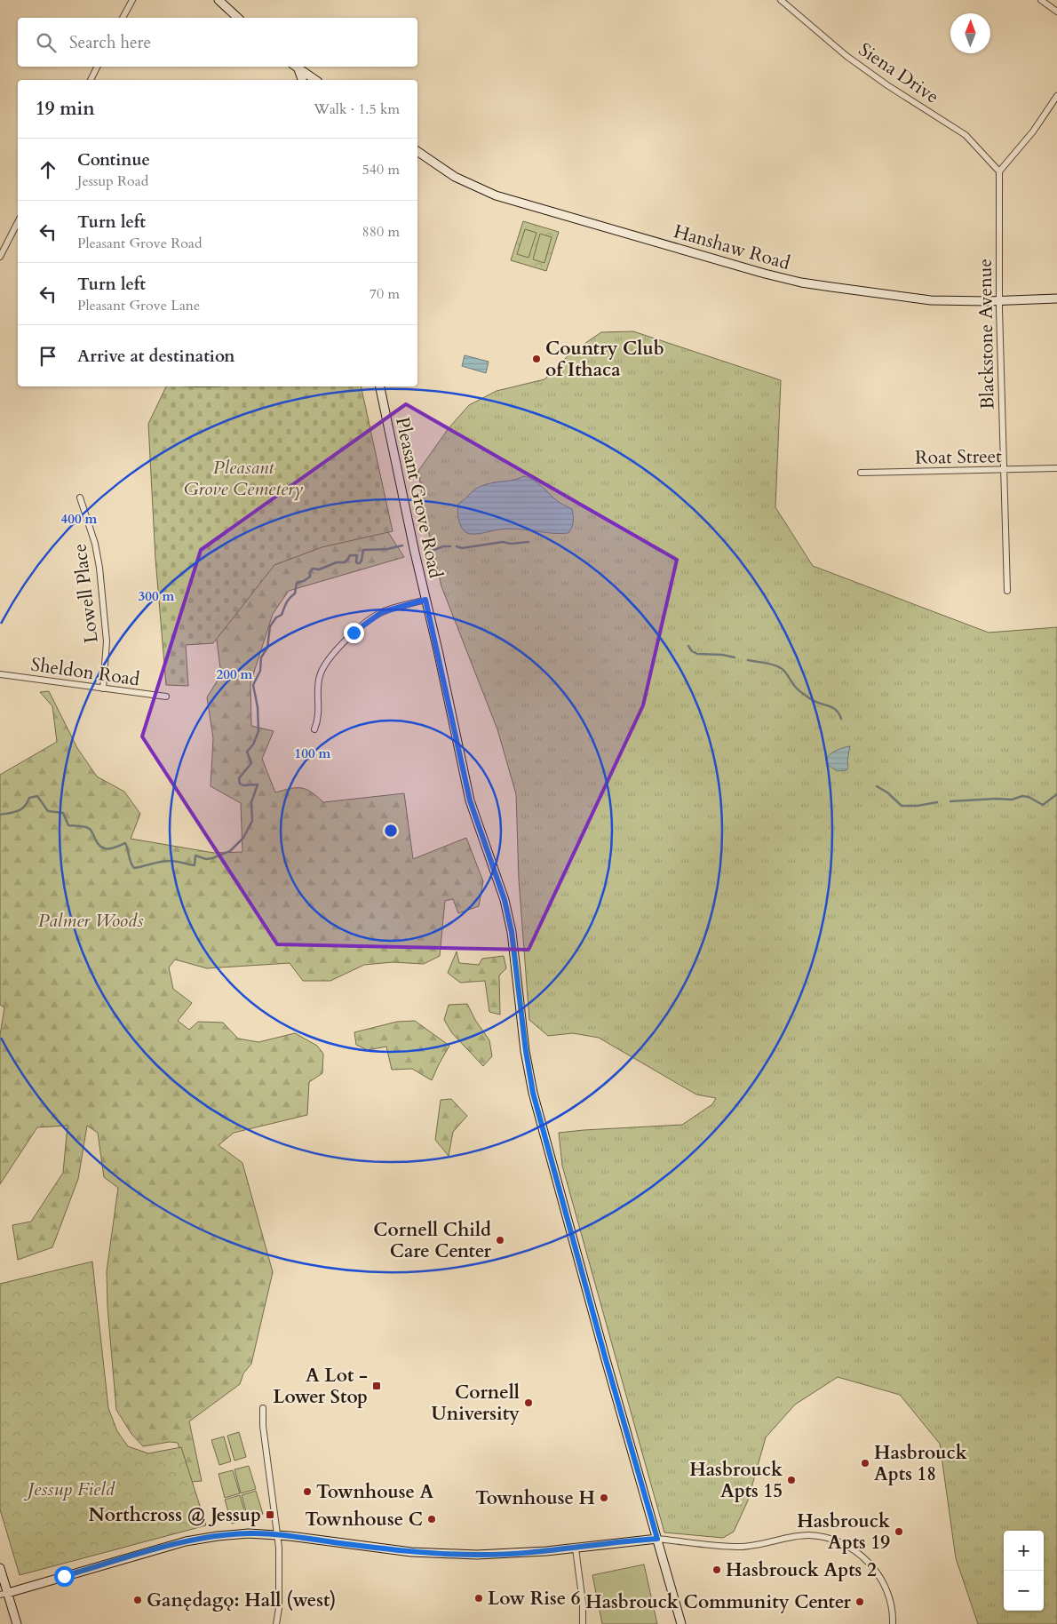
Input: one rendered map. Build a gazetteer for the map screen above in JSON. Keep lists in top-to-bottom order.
{
  "streets": {
    "street": [
      "Siena Drive",
      "Hanshaw Road",
      "Blackstone Avenue",
      "Roat Street",
      "Pleasant Grove Road",
      "Lowell Place",
      "Sheldon Road"
    ]
  },
  "crossings": [
    ["Siena Drive", "Blackstone Avenue"],
    ["Hanshaw Road", "Blackstone Avenue"],
    ["Blackstone Avenue", "Roat Street"],
    ["Lowell Place", "Sheldon Road"]
  ],
  "parks": ["Pleasant Grove Cemetery", "Palmer Woods", "Jessup Field"],
  "places": {
    "other": [
      "Country Club of Ithaca",
      "Cornell Child Care Center",
      "Cornell University",
      "Hasbrouck Apts 18",
      "Hasbrouck Apts 15",
      "Townhouse A",
      "Townhouse H",
      "Townhouse C",
      "Hasbrouck Apts 19",
      "Hasbrouck Apts 2",
      "Low Rise 6",
      "Ganędagǫ: Hall (west)",
      "Hasbrouck Community Center"
    ],
    "transit": ["A Lot - Lower Stop", "Northcross @ Jessup"]
  },
  "north": "top",
  "page": {
    "search": "Search here",
    "heading": ["19 min", "Walk · 1.5 km"],
    "list": [
      ["Continue", "Jessup Road", "540 m"],
      ["Turn left", "Pleasant Grove Road", "880 m"],
      ["Turn left", "Pleasant Grove Lane", "70 m"],
      "Arrive at destination"
    ],
    "map_buttons": ["+", "−"]
  },
  "rings": [
    "400 m",
    "300 m",
    "200 m",
    "100 m"
  ]
}
